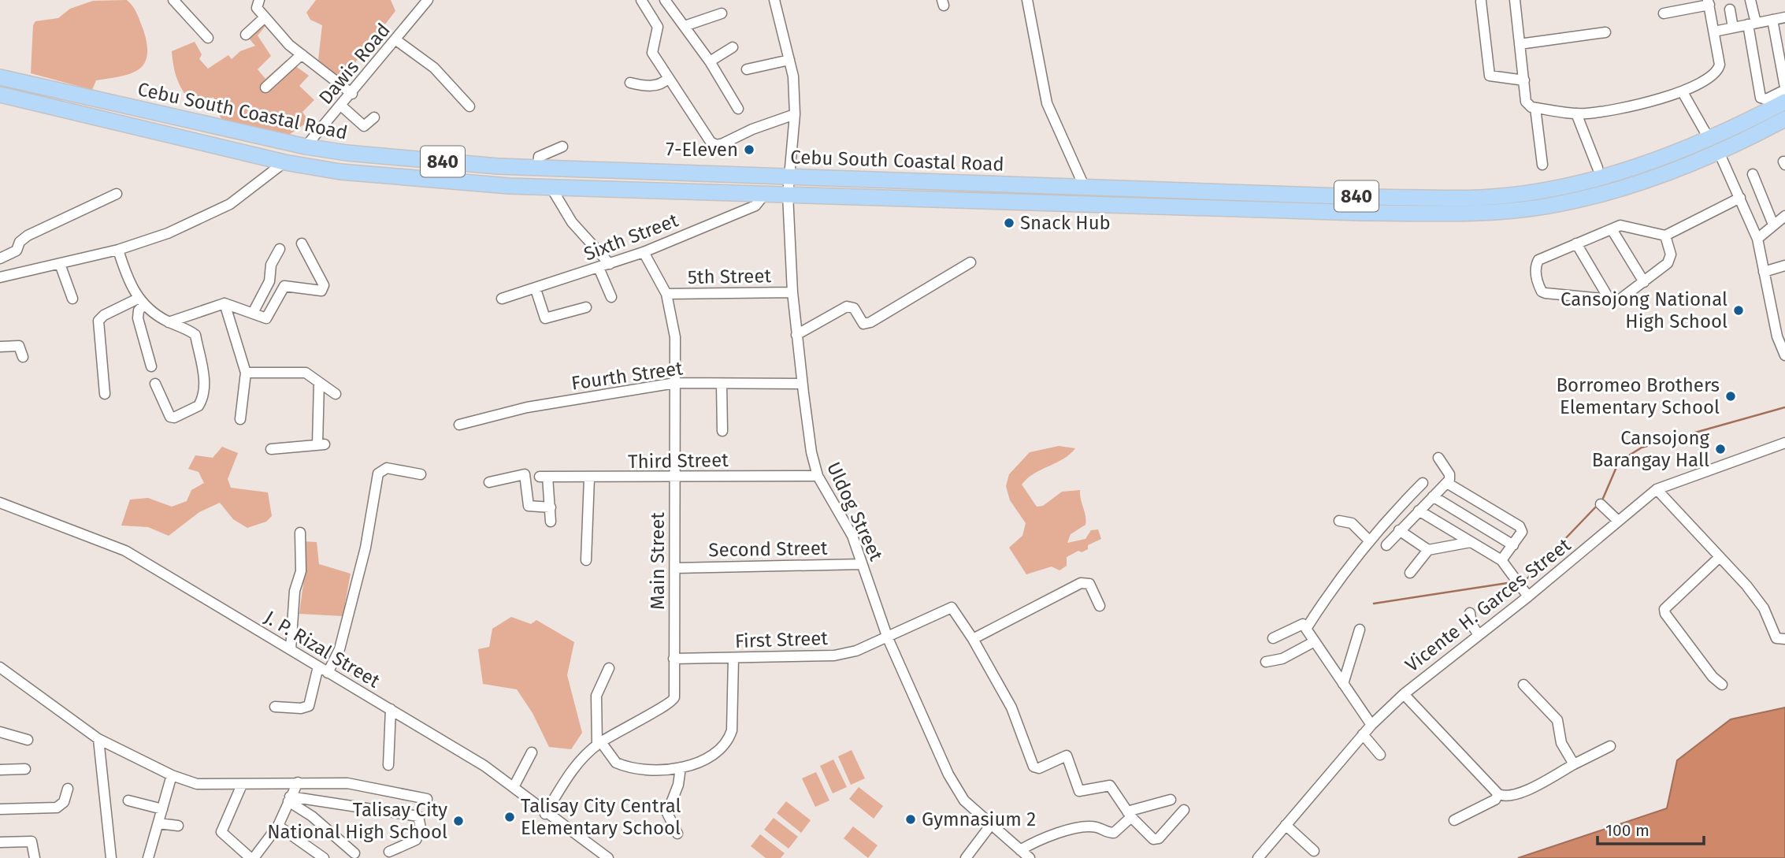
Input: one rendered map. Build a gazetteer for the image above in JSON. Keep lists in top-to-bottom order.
{
  "streets": {
    "highway": ["Cebu South Coastal Road", "840"],
    "street": [
      "Dawis Road",
      "Sixth Street",
      "5th Street",
      "Fourth Street",
      "Third Street",
      "Uldog Street",
      "Second Street",
      "Main Street",
      "Vicente H. Garces Street",
      "First Street",
      "J. P. Rizal Street"
    ]
  },
  "crossings": [
    ["Dawis Road", "Cebu South Coastal Road"],
    ["Cebu South Coastal Road", "Sixth Street"],
    ["Cebu South Coastal Road", "Uldog Street"],
    ["Sixth Street", "Main Street"],
    ["5th Street", "Uldog Street"],
    ["5th Street", "Main Street"],
    ["Fourth Street", "Uldog Street"],
    ["Fourth Street", "Main Street"],
    ["Third Street", "Uldog Street"],
    ["Third Street", "Main Street"],
    ["Uldog Street", "Second Street"],
    ["Uldog Street", "First Street"],
    ["Second Street", "Main Street"],
    ["Main Street", "First Street"],
    ["Main Street", "J. P. Rizal Street"]
  ],
  "places": [
    "7-Eleven",
    "Snack Hub",
    "Cansojong National High School",
    "Borromeo Brothers Elementary School",
    "Cansojong Barangay Hall",
    "Talisay City Central Elementary School",
    "Gymnasium 2",
    "Talisay City National High School"
  ],
  "scale_bar": "100 m"
}
